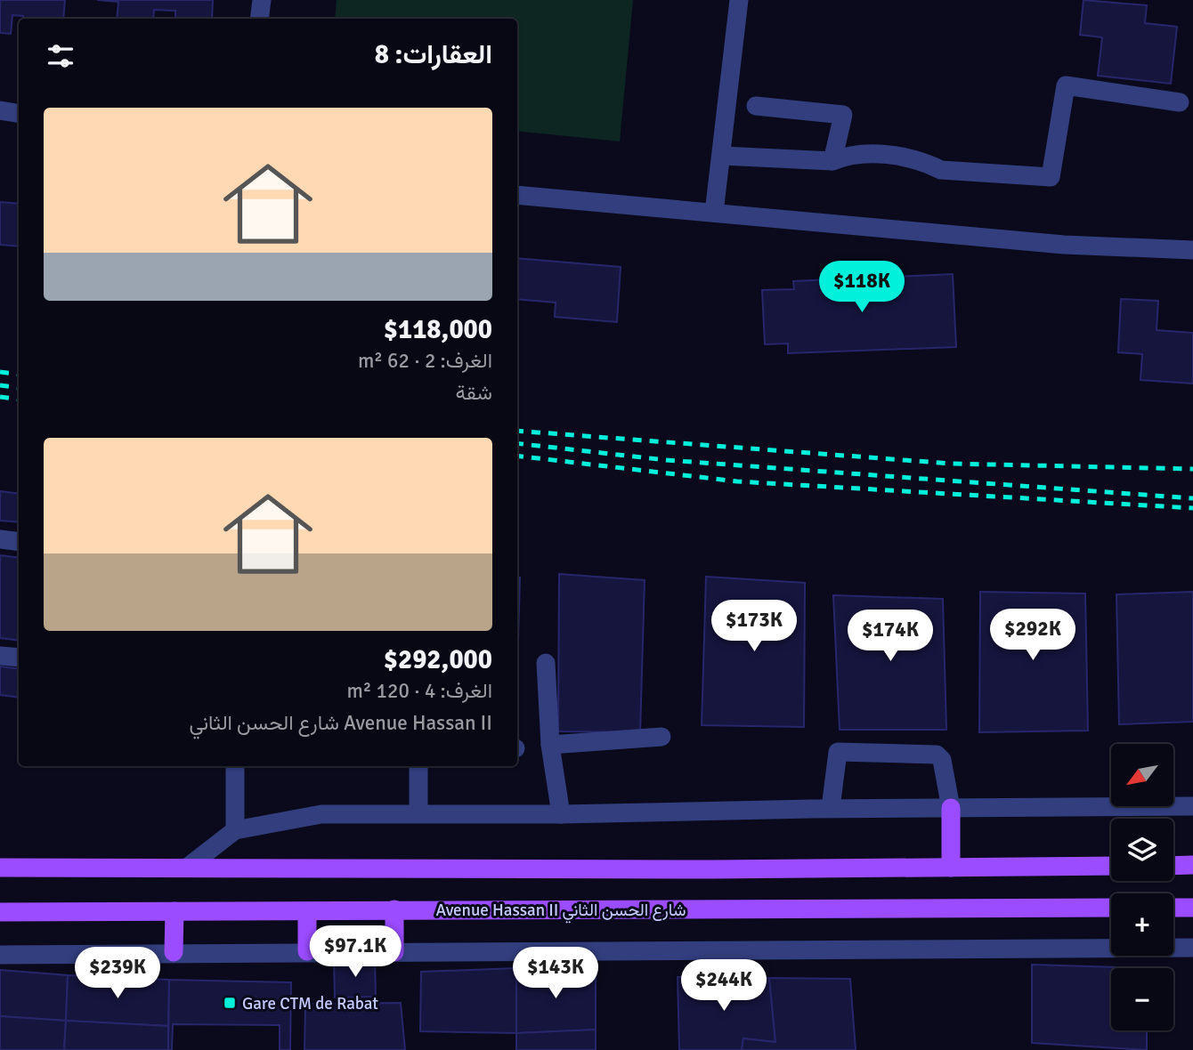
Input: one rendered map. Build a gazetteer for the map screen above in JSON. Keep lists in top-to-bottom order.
{
  "streets": {
    "main road": ["Avenue Hassan II شارع الحسن الثاني"]
  },
  "places": {
    "transit": ["Gare CTM de Rabat"]
  },
  "north": "bottom left",
  "page": {
    "heading": "العقارات: 8",
    "list": [
      {
        "name": "$118,000",
        "note": "الغرف: 2 · 62 m² · شقة"
      },
      {
        "name": "$292,000",
        "note": "الغرف: 4 · 120 m² · Avenue Hassan II شارع الحسن الثاني"
      }
    ],
    "price": [
      "$118K",
      "$173K",
      "$292K",
      "$174K",
      "$97.1K",
      "$239K",
      "$143K",
      "$244K"
    ],
    "map_buttons": ["+", "−"]
  }
}
